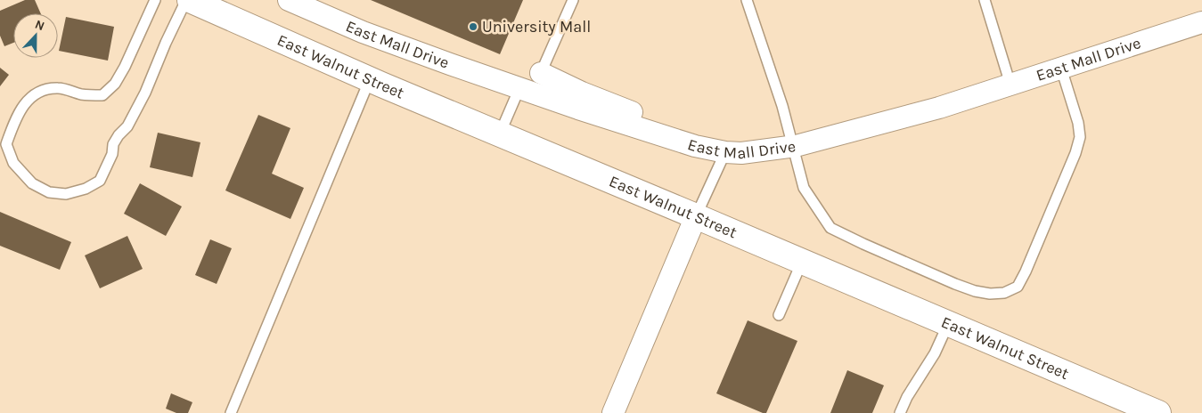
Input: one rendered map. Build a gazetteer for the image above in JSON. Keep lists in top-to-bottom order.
{
  "streets": {
    "street": ["East Mall Drive", "East Walnut Street"]
  },
  "places": ["University Mall"],
  "north": "top"
}
